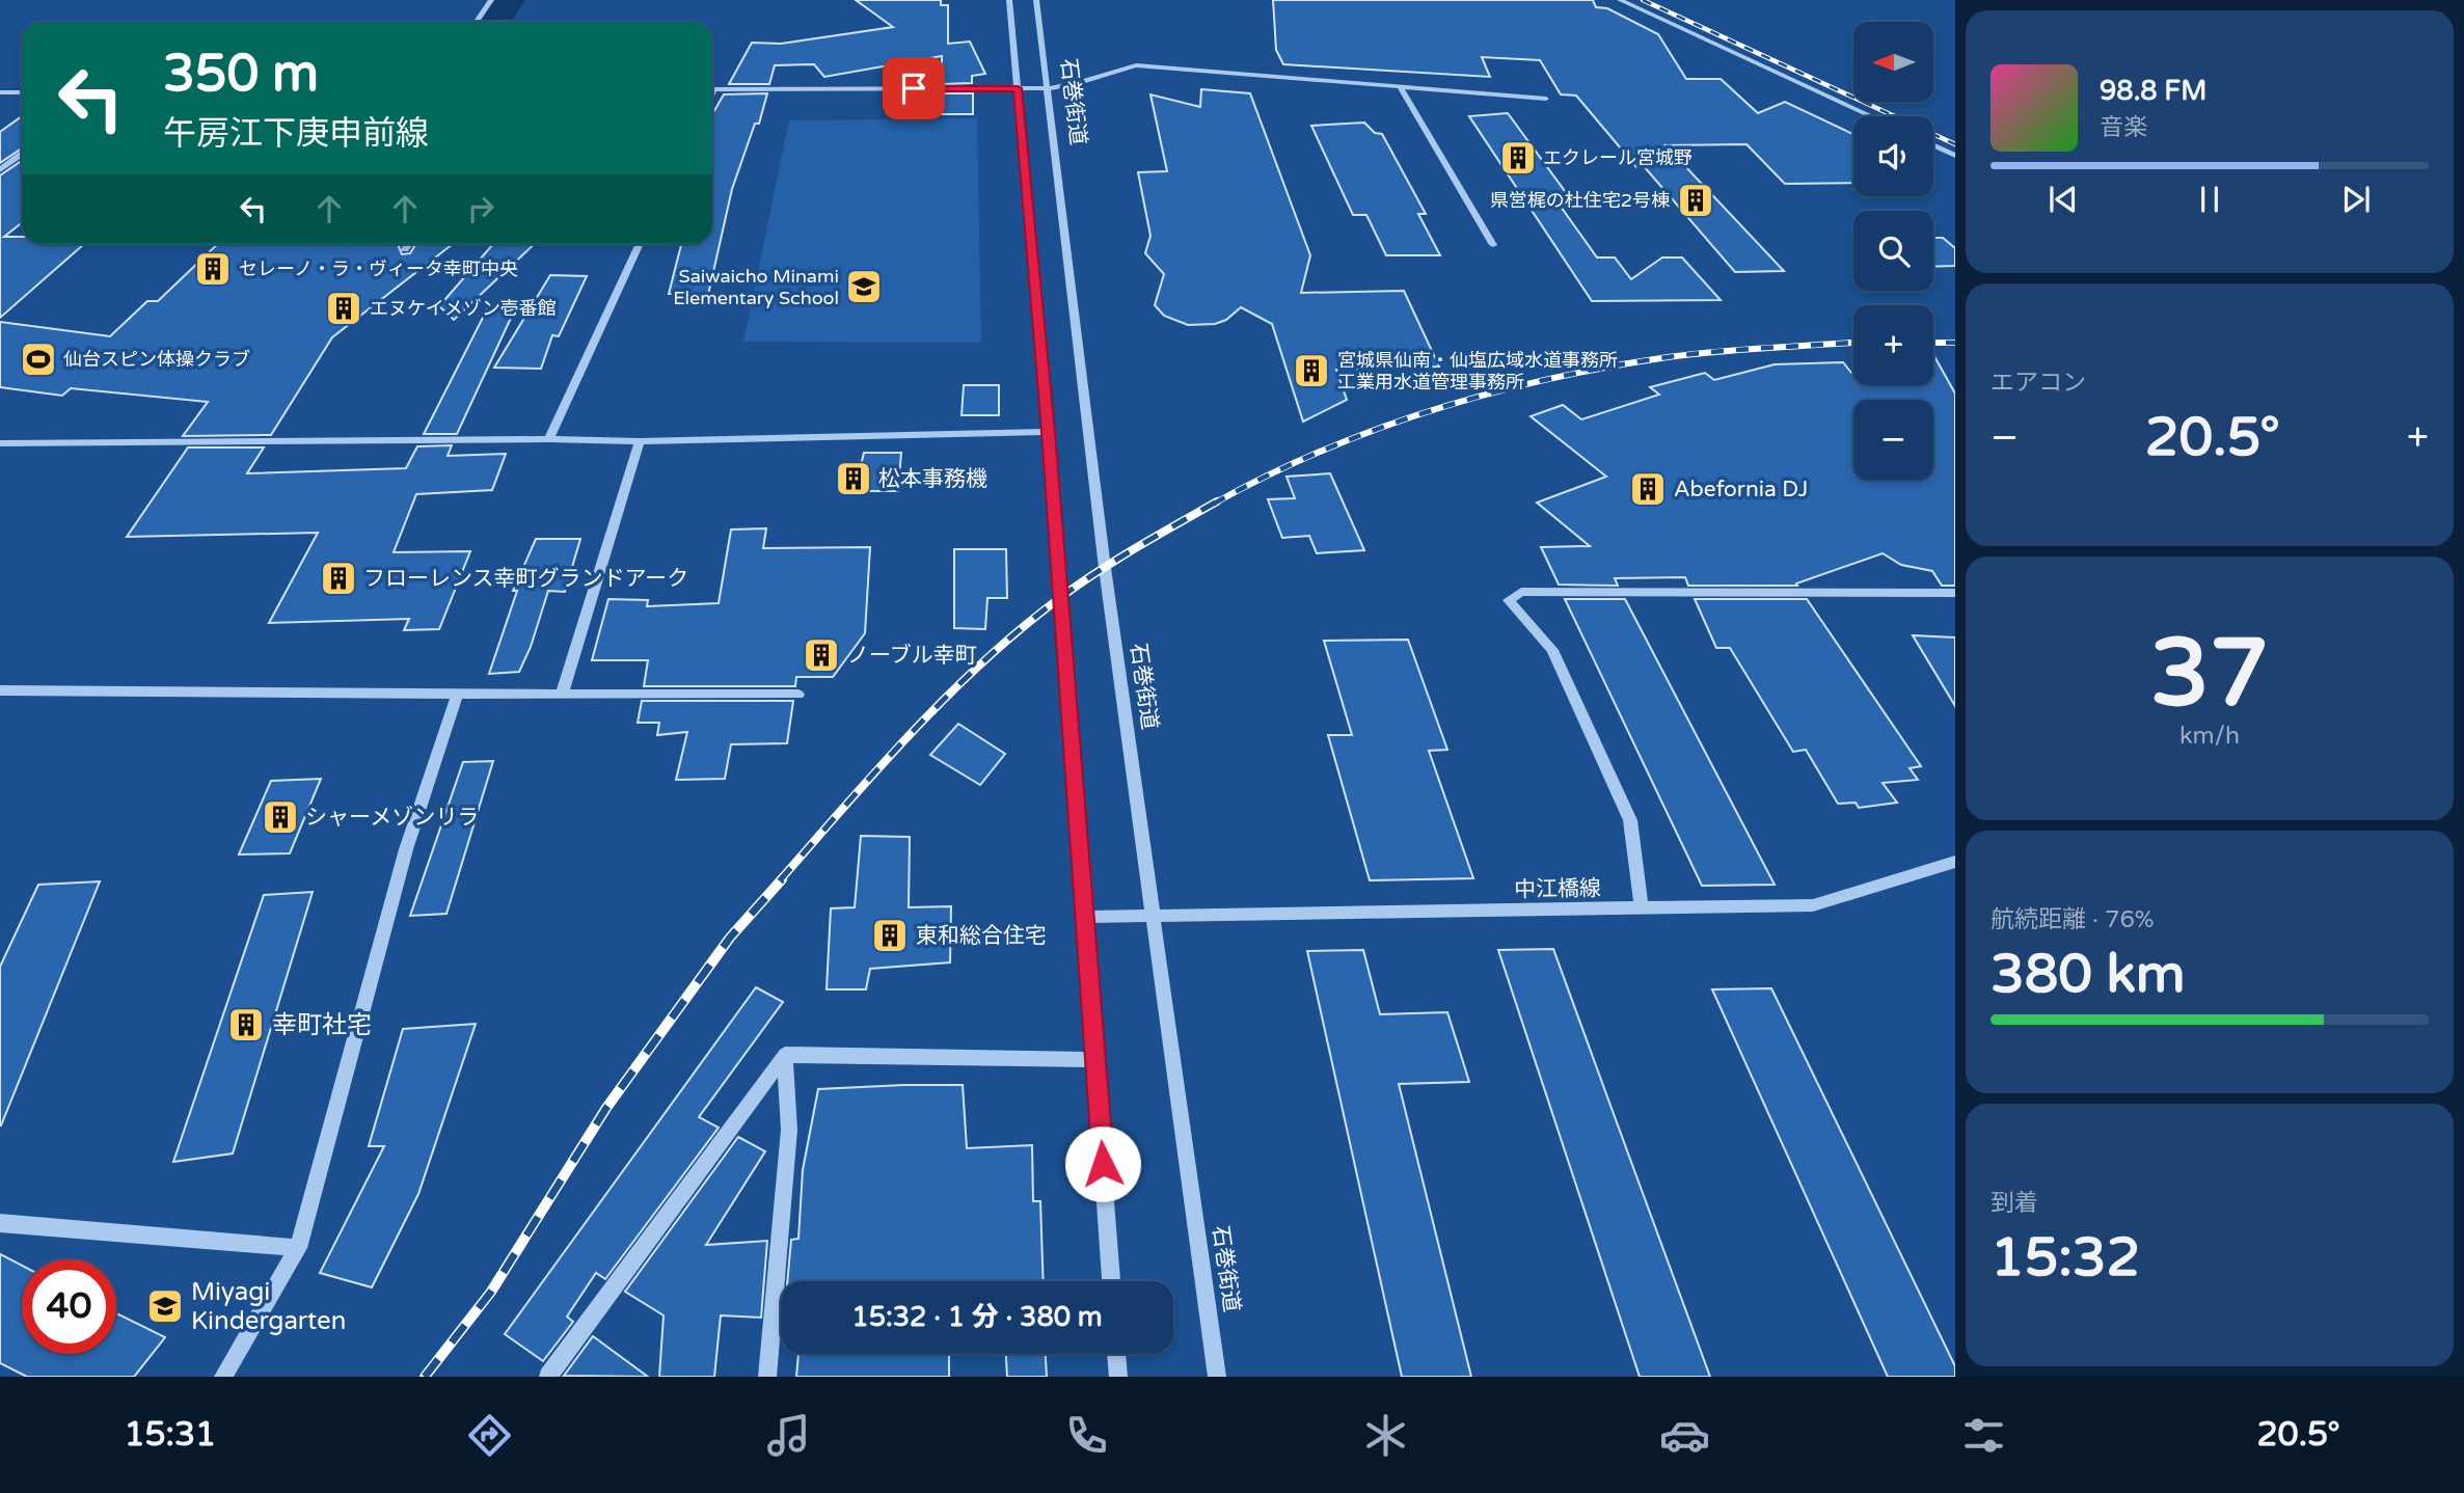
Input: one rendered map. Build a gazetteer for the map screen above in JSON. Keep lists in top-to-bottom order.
{
  "streets": {
    "street": ["石巻街道", "中江橋線"]
  },
  "crossings": [
    ["石巻街道", "中江橋線"]
  ],
  "places": {
    "building": [
      "エクレール宮城野",
      "県営梶の杜住宅2号棟",
      "セレーノ・ラ・ヴィータ幸町中央",
      "エヌケイメゾン壱番館",
      "宮城県仙南・仙塩広域水道事務所 工業用水道管理事務所",
      "松本事務機",
      "Abefornia DJ",
      "フローレンス幸町グランドアーク",
      "ノーブル幸町",
      "シャーメゾンリラ",
      "東和総合住宅",
      "幸町社宅"
    ],
    "school or university": ["Saiwaicho Minami Elementary School", "Miyagi Kindergarten"],
    "sports": ["仙台スピン体操クラブ"]
  },
  "north": "left",
  "page": {
    "map_buttons": ["+", "−"],
    "turn": ["350 m", "午房江下庚申前線"],
    "song": ["98.8 FM", "音楽"],
    "tile": [
      "エアコン",
      ["37", "km/h"],
      ["航続距離 · 76%", "380 km"],
      ["到着", "15:32"]
    ],
    "heat": ["−", "20.5°", "+"],
    "limit": "40",
    "trip": "15:32 · 1 分 · 380 m",
    "tabs": ["15:31", "20.5°"]
  }
}
